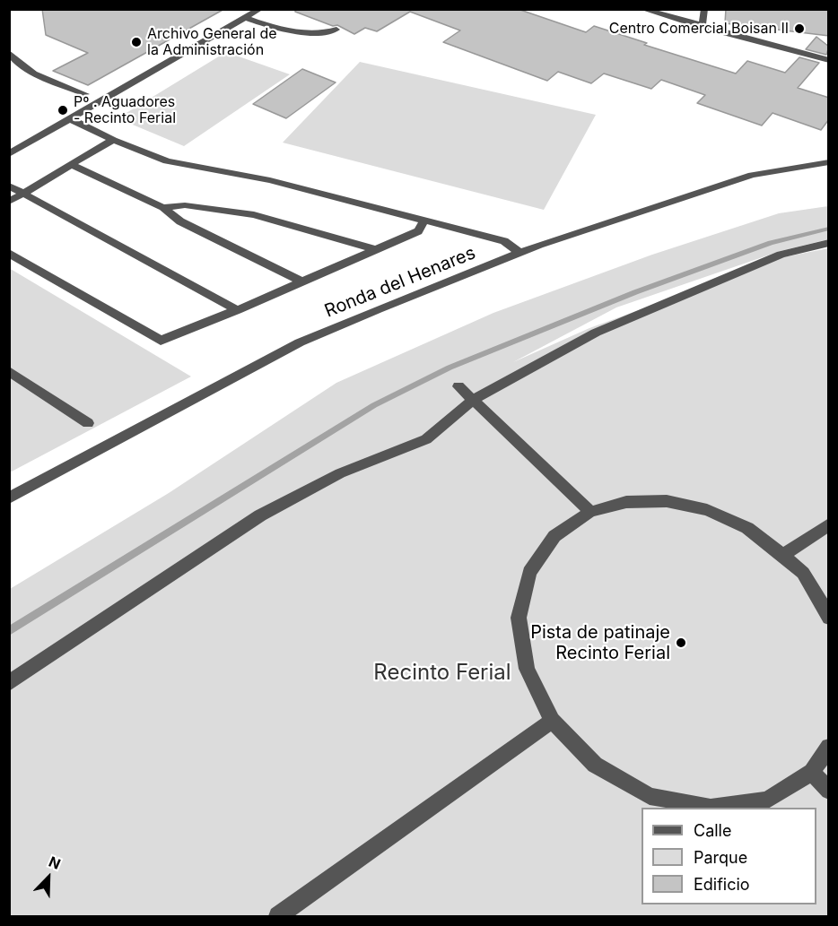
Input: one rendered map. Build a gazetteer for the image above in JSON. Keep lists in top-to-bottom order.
{
  "streets": {
    "street": ["Ronda del Henares"]
  },
  "parks": ["Recinto Ferial"],
  "places": [
    "Centro Comercial Boisan II",
    "Archivo General de la Administración",
    "Pº . Aguadores - Recinto Ferial",
    "Pista de patinaje Recinto Ferial"
  ],
  "legend": ["Calle", "Parque", "Edificio"],
  "north": "top right"
}
